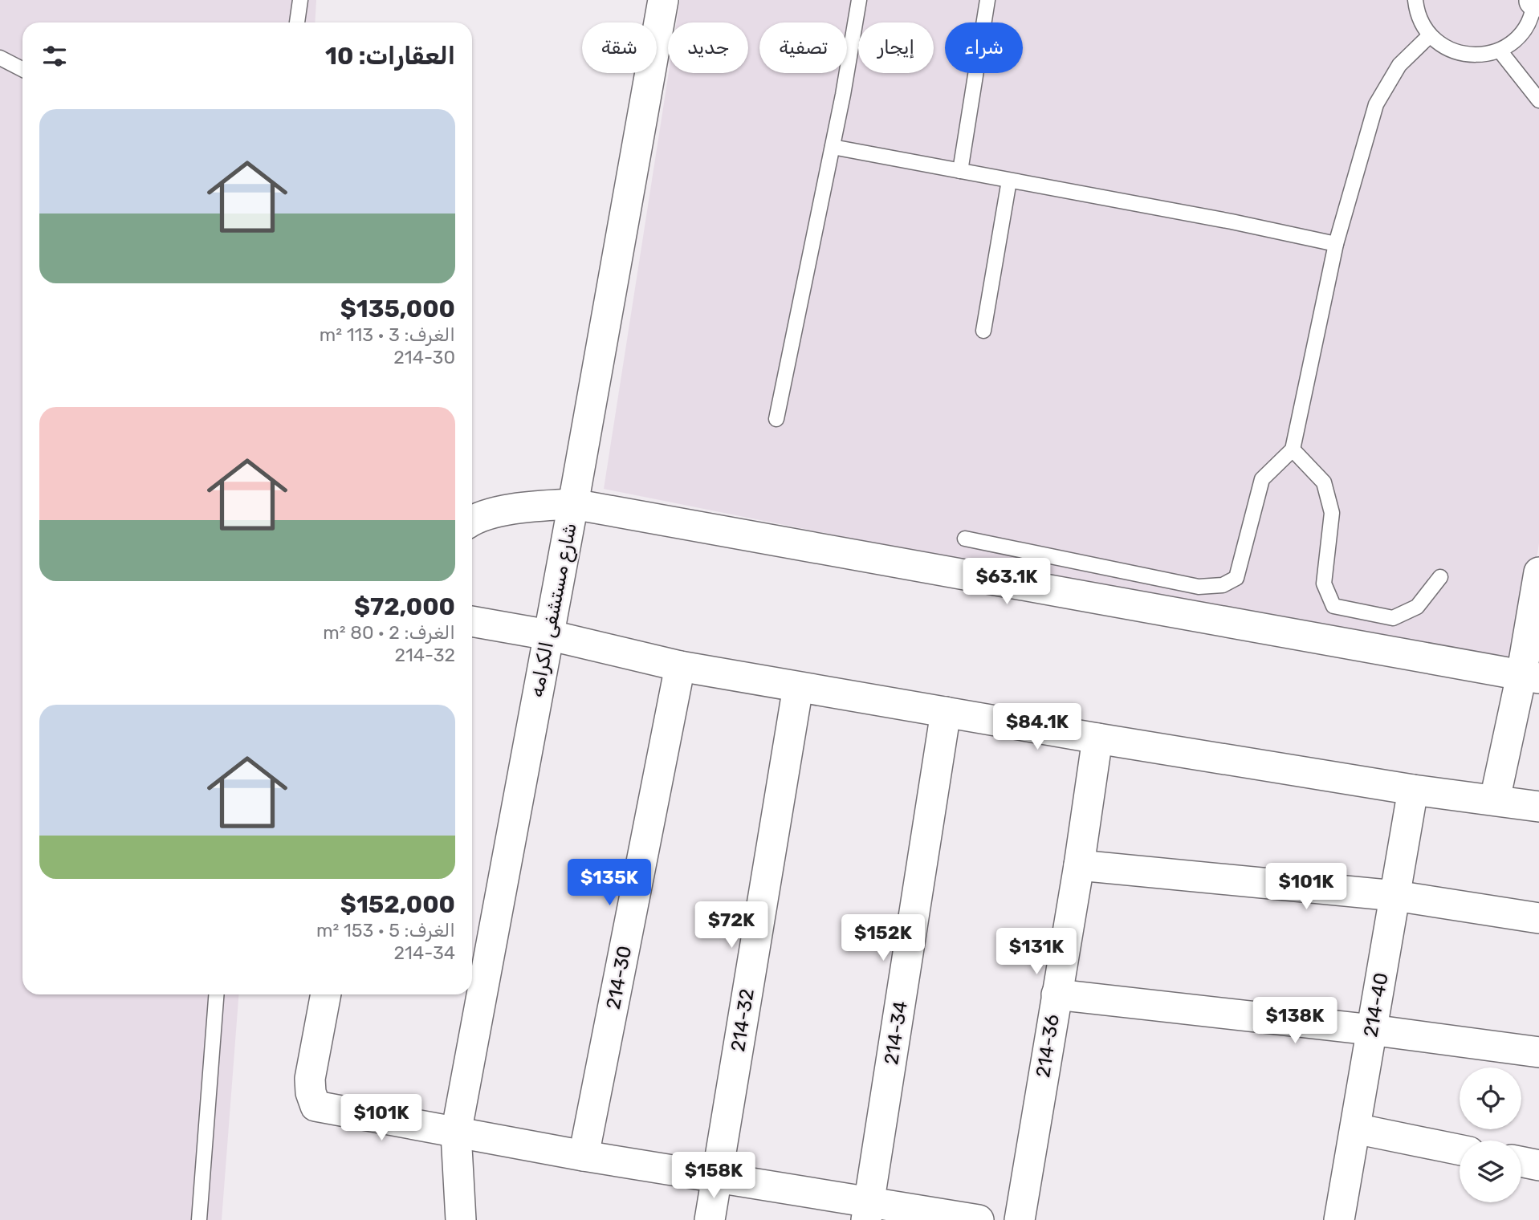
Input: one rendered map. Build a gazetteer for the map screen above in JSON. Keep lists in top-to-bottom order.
{
  "streets": {
    "street": [
      "شارع مستشفى الكرامه",
      "214-30",
      "214-40",
      "214-32",
      "214-34",
      "214-36"
    ]
  },
  "page": {
    "chip": [
      "شراء",
      "إيجار",
      "تصفية",
      "جديد",
      "شقة"
    ],
    "heading": "العقارات: 10",
    "list": [
      {
        "name": "$135,000",
        "note": "الغرف: 3 · 113 m² · 214-30"
      },
      {
        "name": "$72,000",
        "note": "الغرف: 2 · 80 m² · 214-32"
      },
      {
        "name": "$152,000",
        "note": "الغرف: 5 · 153 m² · 214-34"
      }
    ],
    "price": [
      "$63.1K",
      "$84.1K",
      "$135K",
      "$101K",
      "$72K",
      "$152K",
      "$131K",
      "$138K",
      "$101K",
      "$158K"
    ]
  }
}
